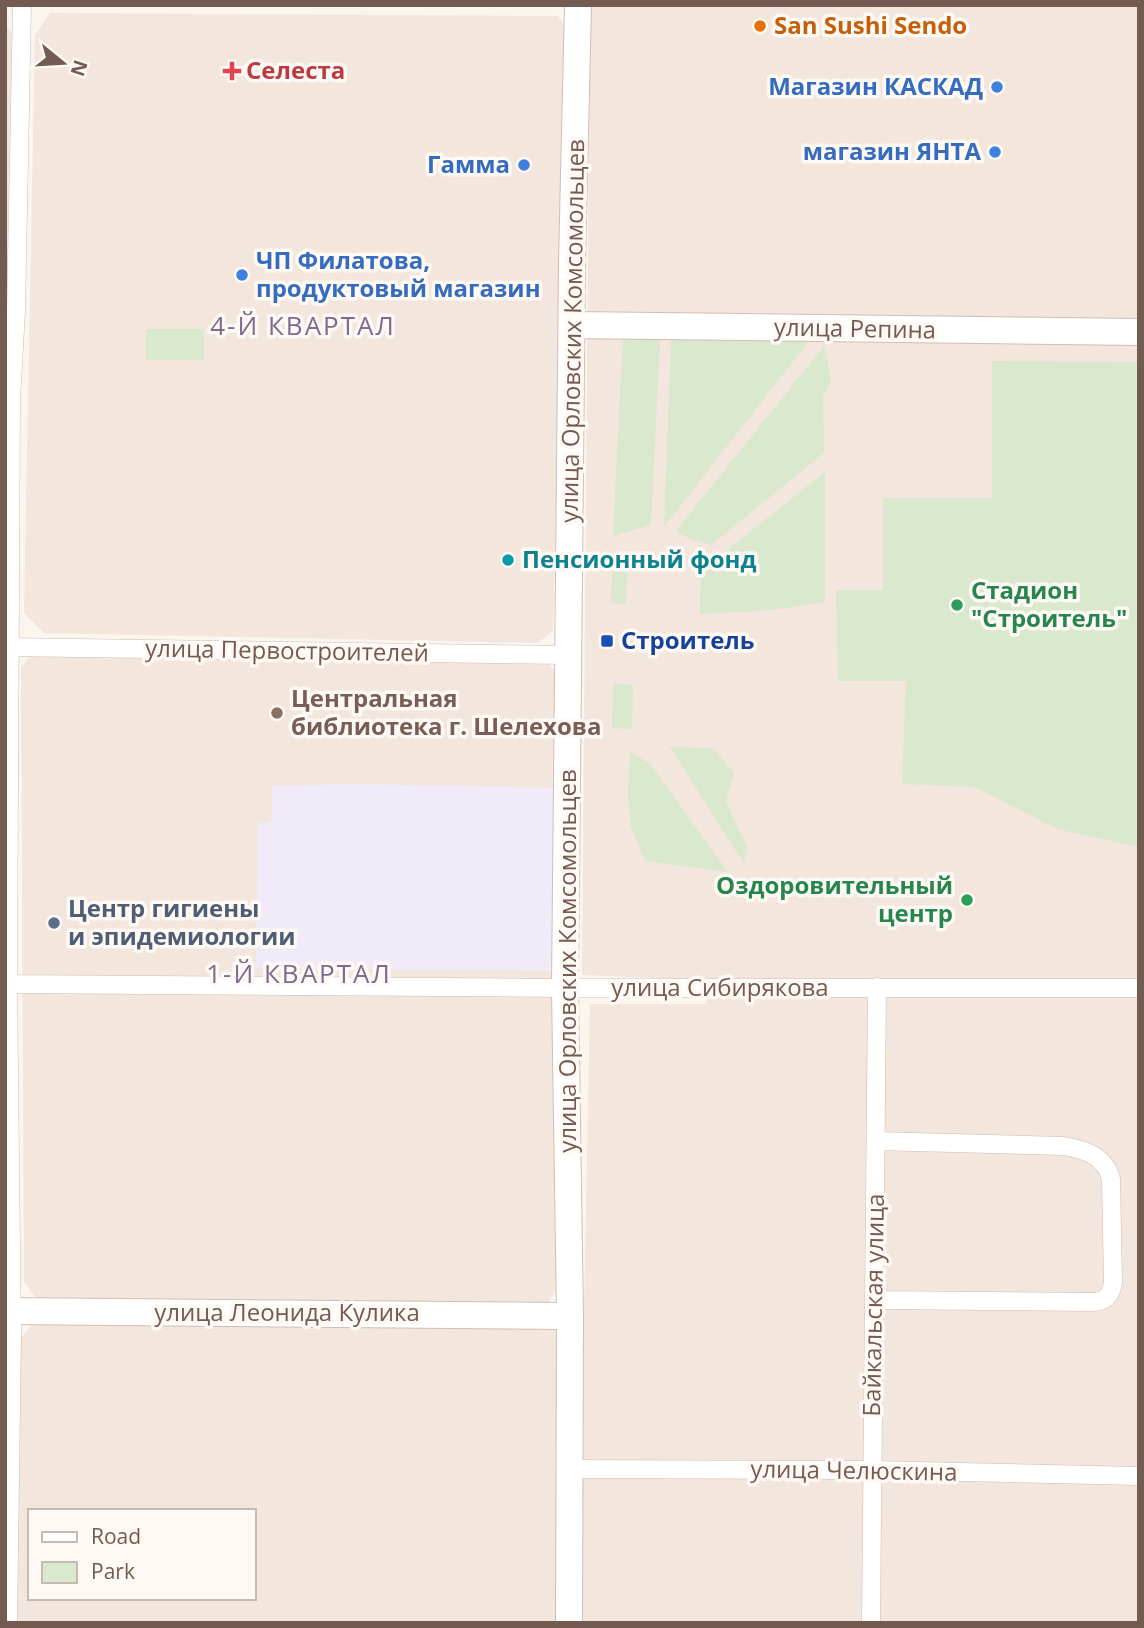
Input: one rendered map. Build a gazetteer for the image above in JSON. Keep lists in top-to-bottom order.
{
  "streets": {
    "street": [
      "улица Репина",
      "улица Орловских Комсомольцев",
      "улица Первостроителей",
      "улица Сибирякова",
      "Байкальская улица",
      "улица Леонида Кулика",
      "улица Челюскина"
    ]
  },
  "crossings": [
    ["улица Репина", "улица Орловских Комсомольцев"],
    ["улица Орловских Комсомольцев", "улица Первостроителей"],
    ["улица Орловских Комсомольцев", "улица Сибирякова"],
    ["улица Орловских Комсомольцев", "улица Леонида Кулика"],
    ["улица Орловских Комсомольцев", "улица Челюскина"],
    ["улица Сибирякова", "Байкальская улица"],
    ["Байкальская улица", "улица Челюскина"]
  ],
  "districts": ["4-Й КВАРТАЛ", "1-Й КВАРТАЛ"],
  "places": {
    "other": [
      "San Sushi Sendo",
      "Магазин КАСКАД",
      "магазин ЯНТА",
      "Гамма",
      "ЧП Филатова, продуктовый магазин",
      "Пенсионный фонд",
      "Стадион \"Строитель\"",
      "Центральная библиотека г. Шелехова",
      "Оздоровительный центр",
      "Центр гигиены и эпидемиологии"
    ],
    "health": ["Селеста"],
    "transit": ["Строитель"]
  },
  "legend": ["Road", "Park"],
  "north": "right"
}
